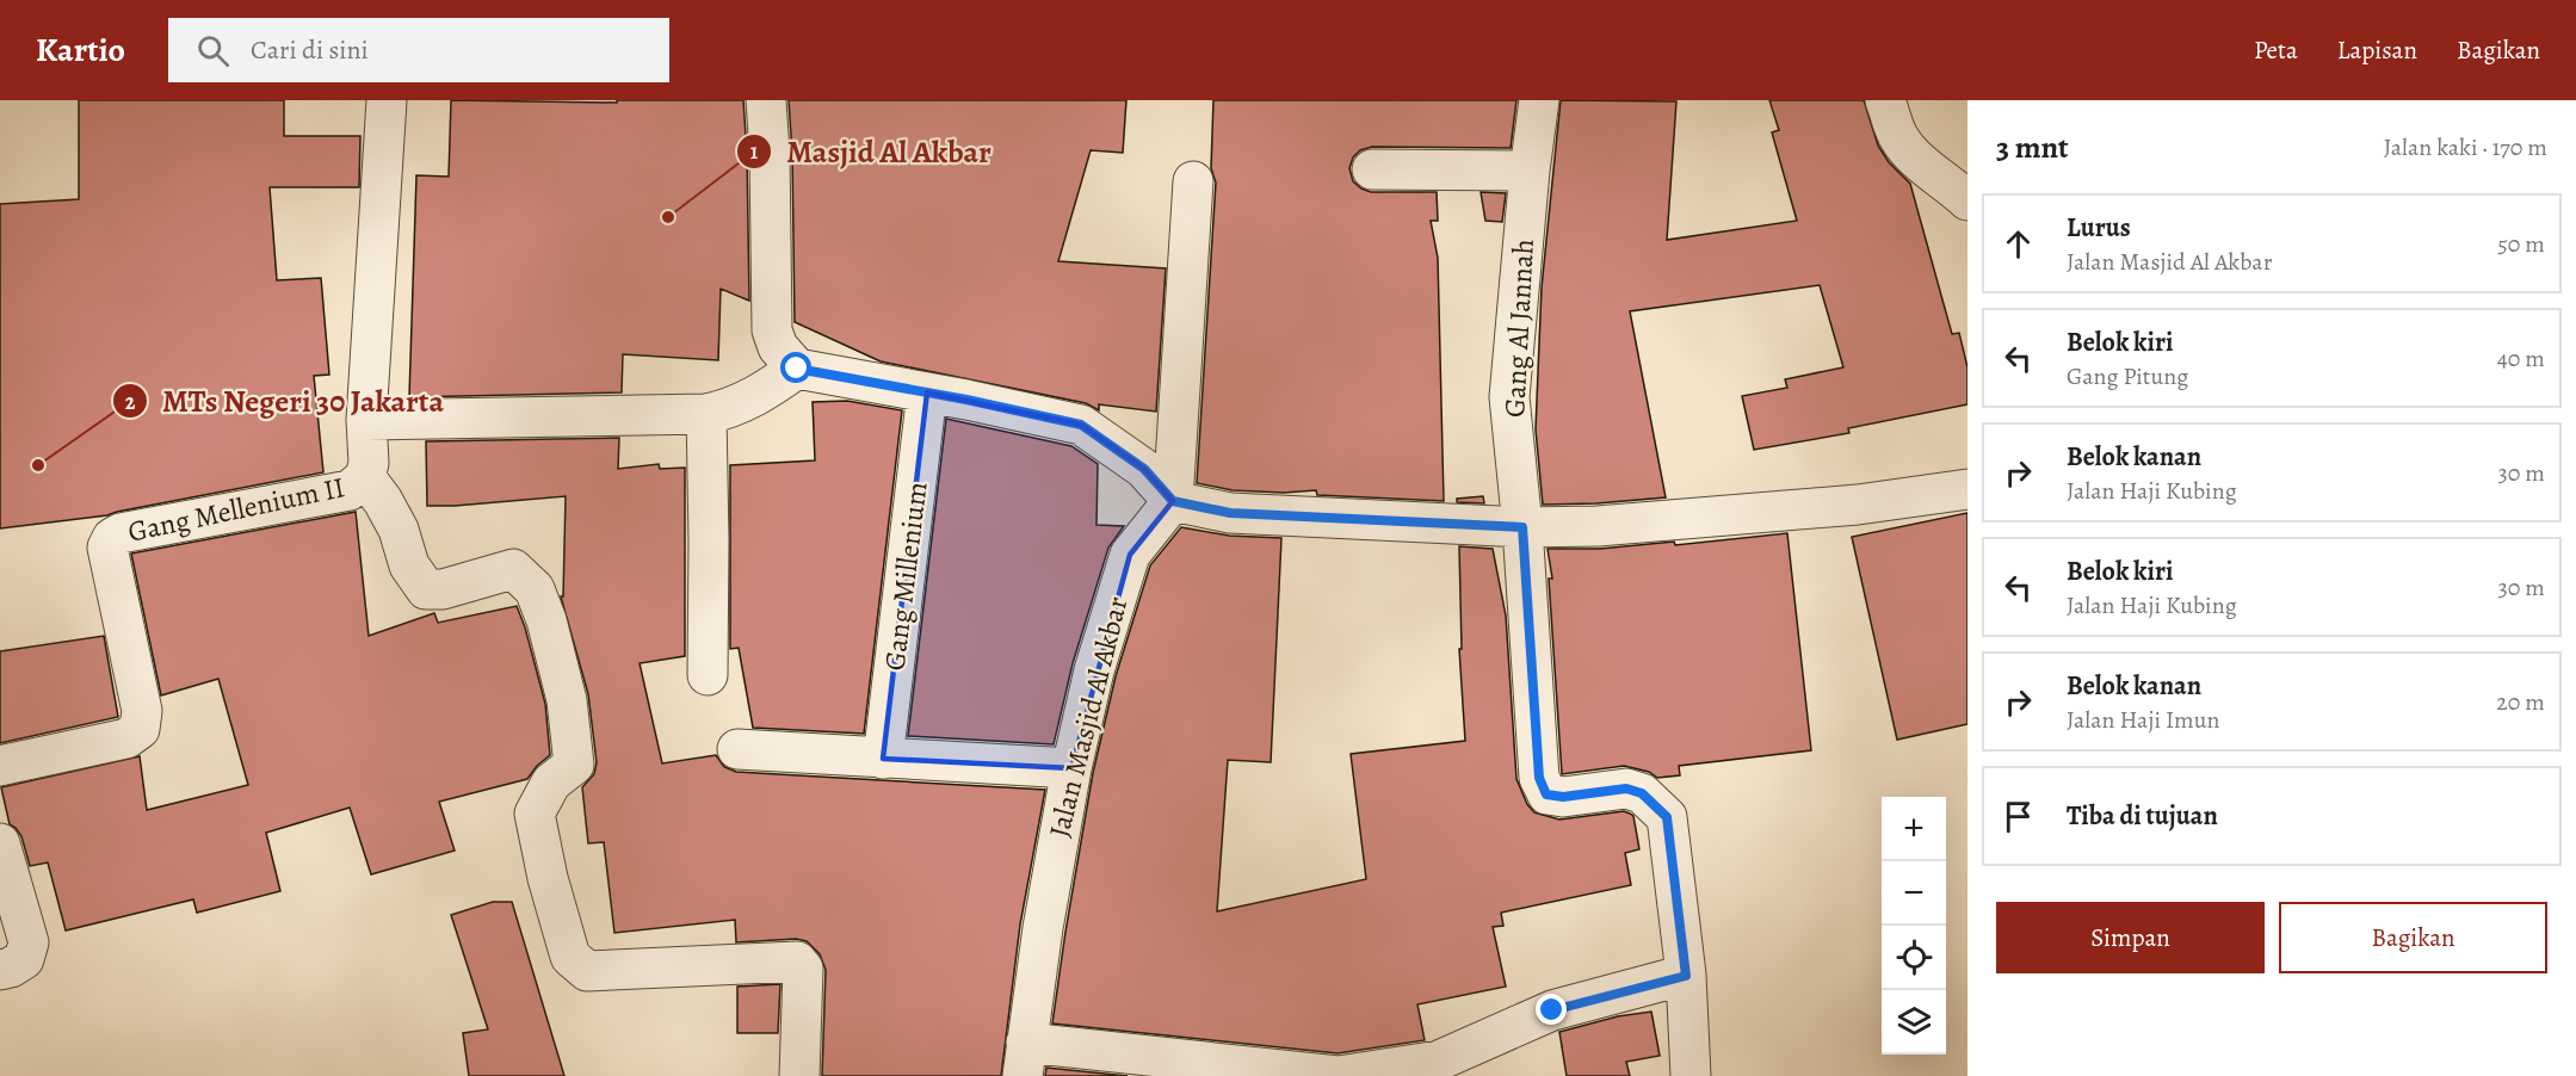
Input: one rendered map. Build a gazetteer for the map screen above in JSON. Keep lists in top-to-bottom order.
{
  "streets": {
    "street": [
      "Gang Al Jannah",
      "Gang Mellenium II",
      "Gang Millenium",
      "Jalan Masjid Al Akbar"
    ]
  },
  "places": ["Masjid Al Akbar", "MTs Negeri 30 Jakarta"],
  "page": {
    "header": "Kartio",
    "search": "Cari di sini",
    "nav": ["Peta", "Lapisan", "Bagikan"],
    "heading": ["3 mnt", "Jalan kaki · 170 m"],
    "list": [
      ["Lurus", "Jalan Masjid Al Akbar", "50 m"],
      ["Belok kiri", "Gang Pitung", "40 m"],
      ["Belok kanan", "Jalan Haji Kubing", "30 m"],
      ["Belok kiri", "Jalan Haji Kubing", "30 m"],
      ["Belok kanan", "Jalan Haji Imun", "20 m"],
      "Tiba di tujuan"
    ],
    "map_buttons": ["+", "−"],
    "buttons": ["Simpan", "Bagikan"]
  }
}
